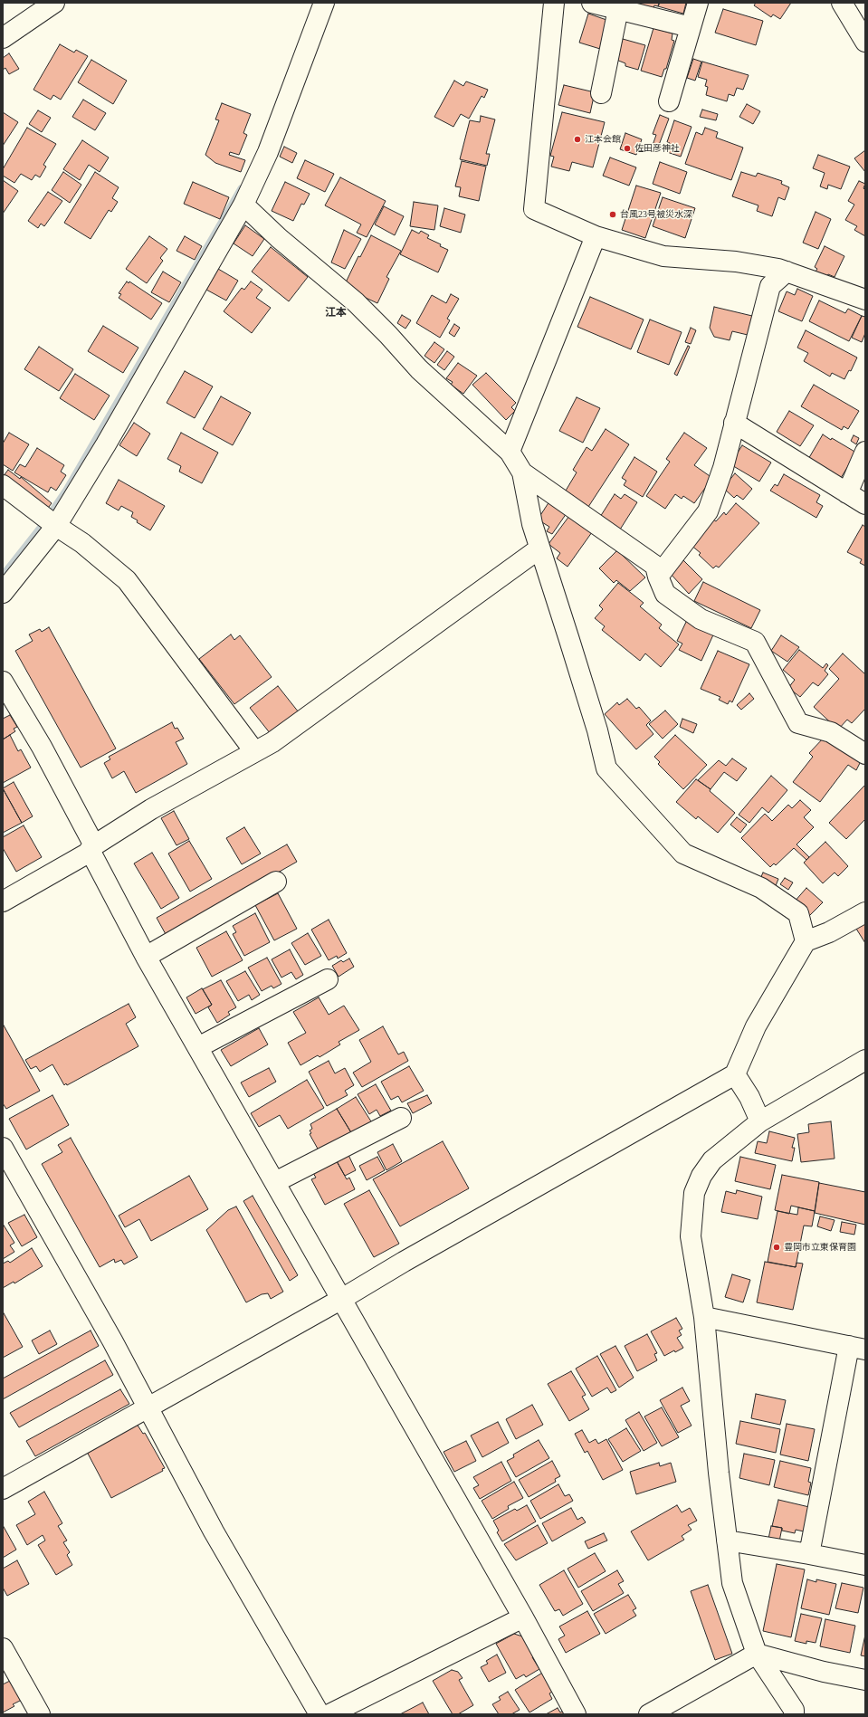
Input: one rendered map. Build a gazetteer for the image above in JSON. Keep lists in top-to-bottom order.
{
  "districts": ["江本"],
  "places": [
    "江本会館",
    "佐田彦神社",
    "台風23号被災水深",
    "豊岡市立東保育園"
  ]
}
